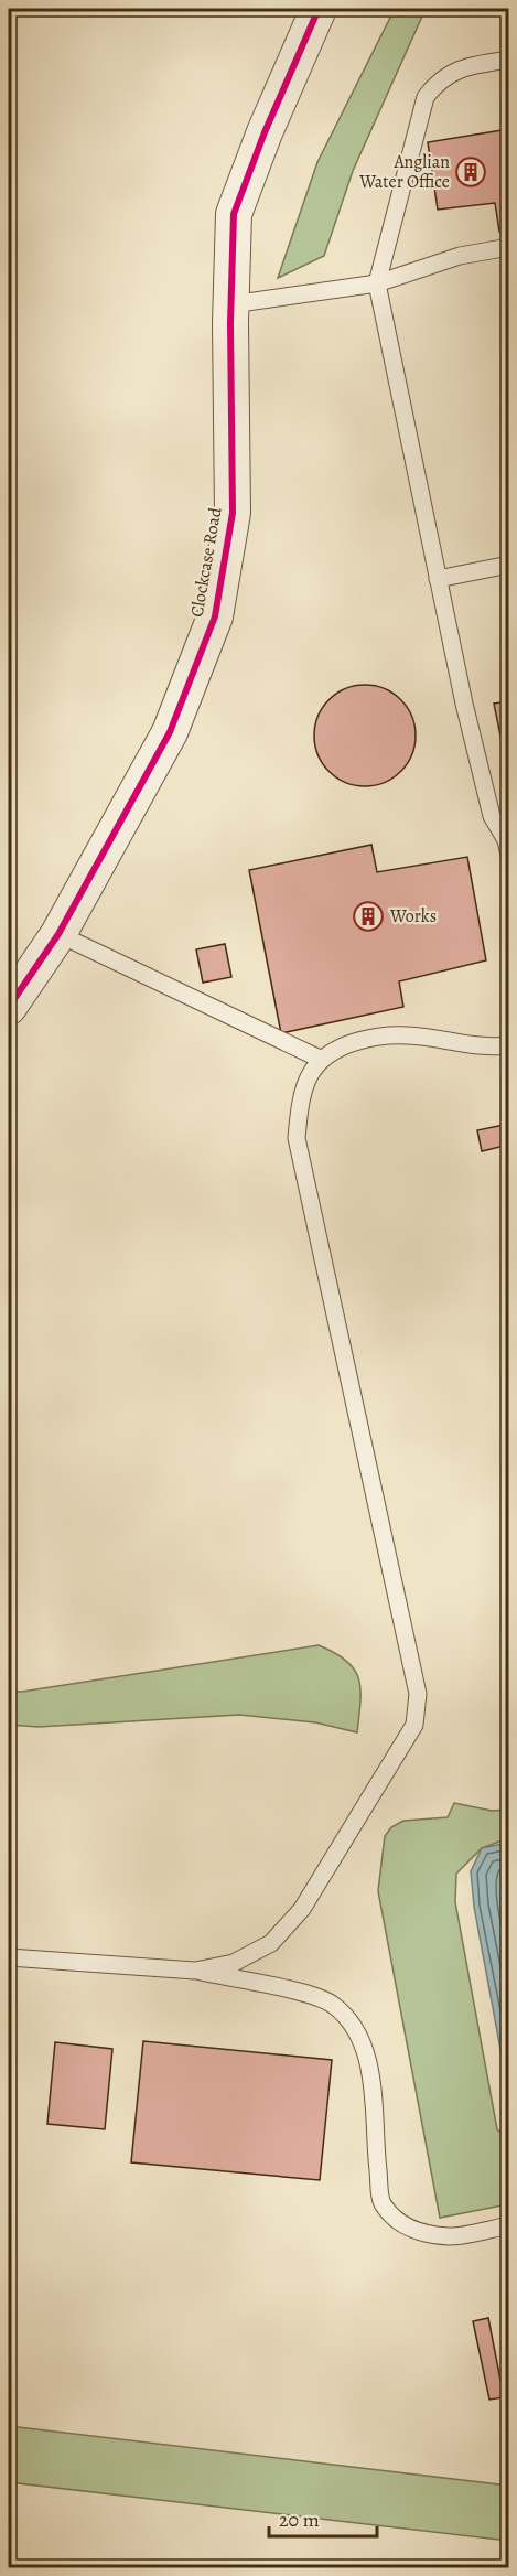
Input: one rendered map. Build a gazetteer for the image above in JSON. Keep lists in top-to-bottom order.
{
  "streets": {
    "street": ["Clockcase Road"]
  },
  "places": {
    "building": ["Anglian Water Office", "Works"]
  },
  "scale_bar": "20 m"
}
